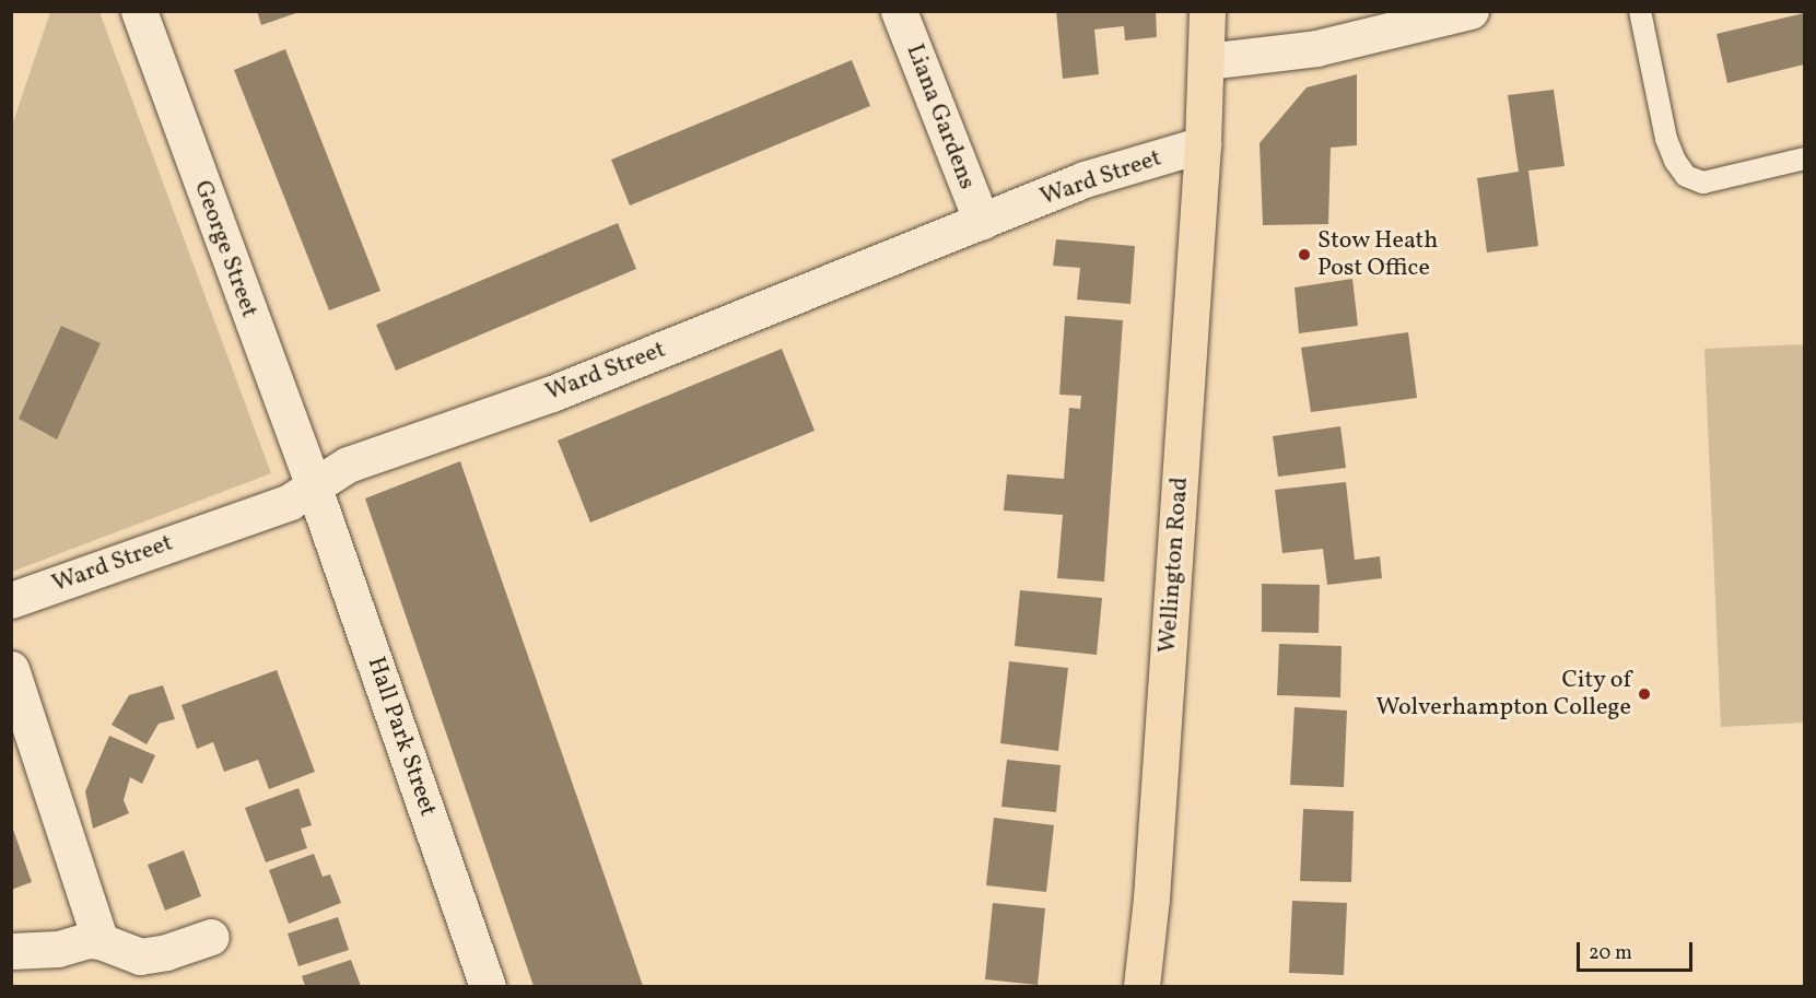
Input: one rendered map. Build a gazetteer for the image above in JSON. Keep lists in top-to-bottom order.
{
  "streets": {
    "highway": ["Wellington Road"],
    "street": [
      "Liana Gardens",
      "Ward Street",
      "George Street",
      "Hall Park Street"
    ]
  },
  "crossings": [
    ["Liana Gardens", "Ward Street"],
    ["Ward Street", "George Street"],
    ["Ward Street", "Wellington Road"],
    ["Ward Street", "Hall Park Street"],
    ["George Street", "Hall Park Street"]
  ],
  "places": ["Stow Heath Post Office", "City of Wolverhampton College"],
  "scale_bar": "20 m"
}
